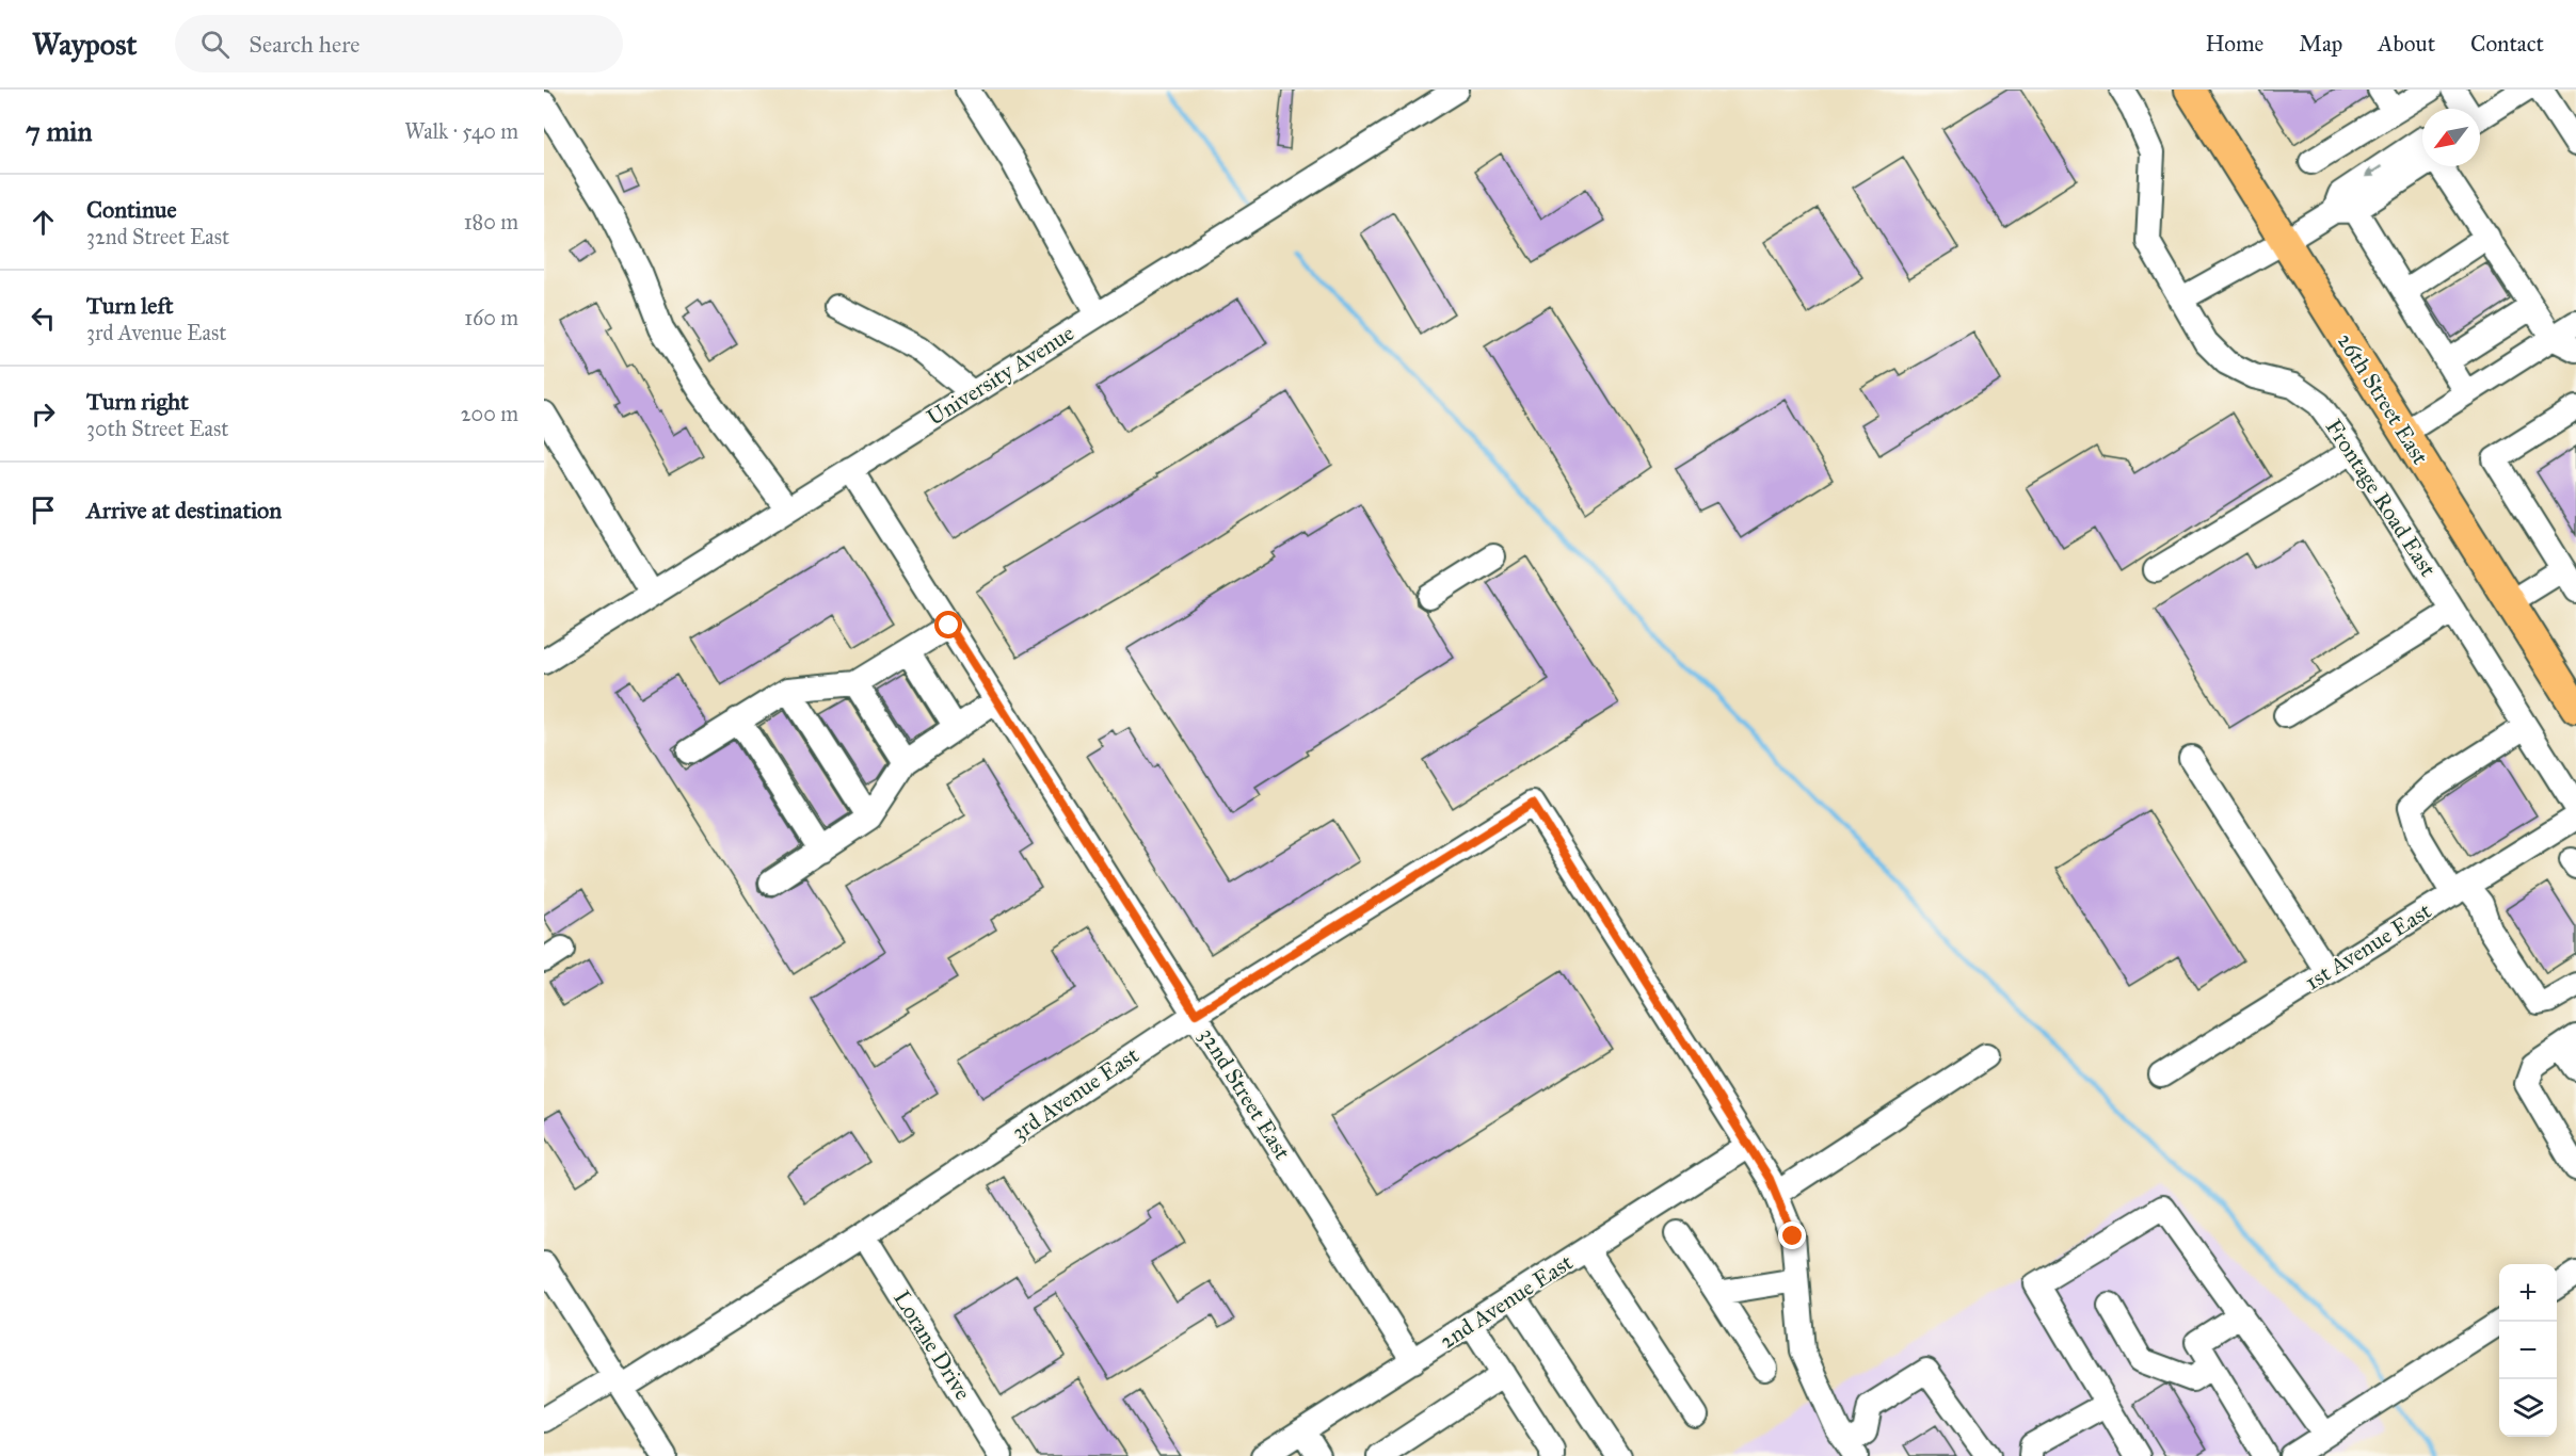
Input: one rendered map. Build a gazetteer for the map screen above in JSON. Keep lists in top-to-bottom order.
{
  "streets": {
    "main road": ["26th Street East"],
    "street": [
      "University Avenue",
      "Frontage Road East",
      "1st Avenue East",
      "3rd Avenue East",
      "32nd Street East",
      "2nd Avenue East",
      "Lorane Drive"
    ]
  },
  "crossings": [
    ["University Avenue", "32nd Street East"],
    ["3rd Avenue East", "32nd Street East"],
    ["3rd Avenue East", "2nd Avenue East"],
    ["3rd Avenue East", "Lorane Drive"],
    ["32nd Street East", "2nd Avenue East"]
  ],
  "north": "bottom left",
  "page": {
    "header": "Waypost",
    "search": "Search here",
    "nav": [
      "Home",
      "Map",
      "About",
      "Contact"
    ],
    "heading": ["7 min", "Walk · 540 m"],
    "list": [
      ["Continue", "32nd Street East", "180 m"],
      ["Turn left", "3rd Avenue East", "160 m"],
      ["Turn right", "30th Street East", "200 m"],
      "Arrive at destination"
    ],
    "map_buttons": ["+", "−"]
  }
}
